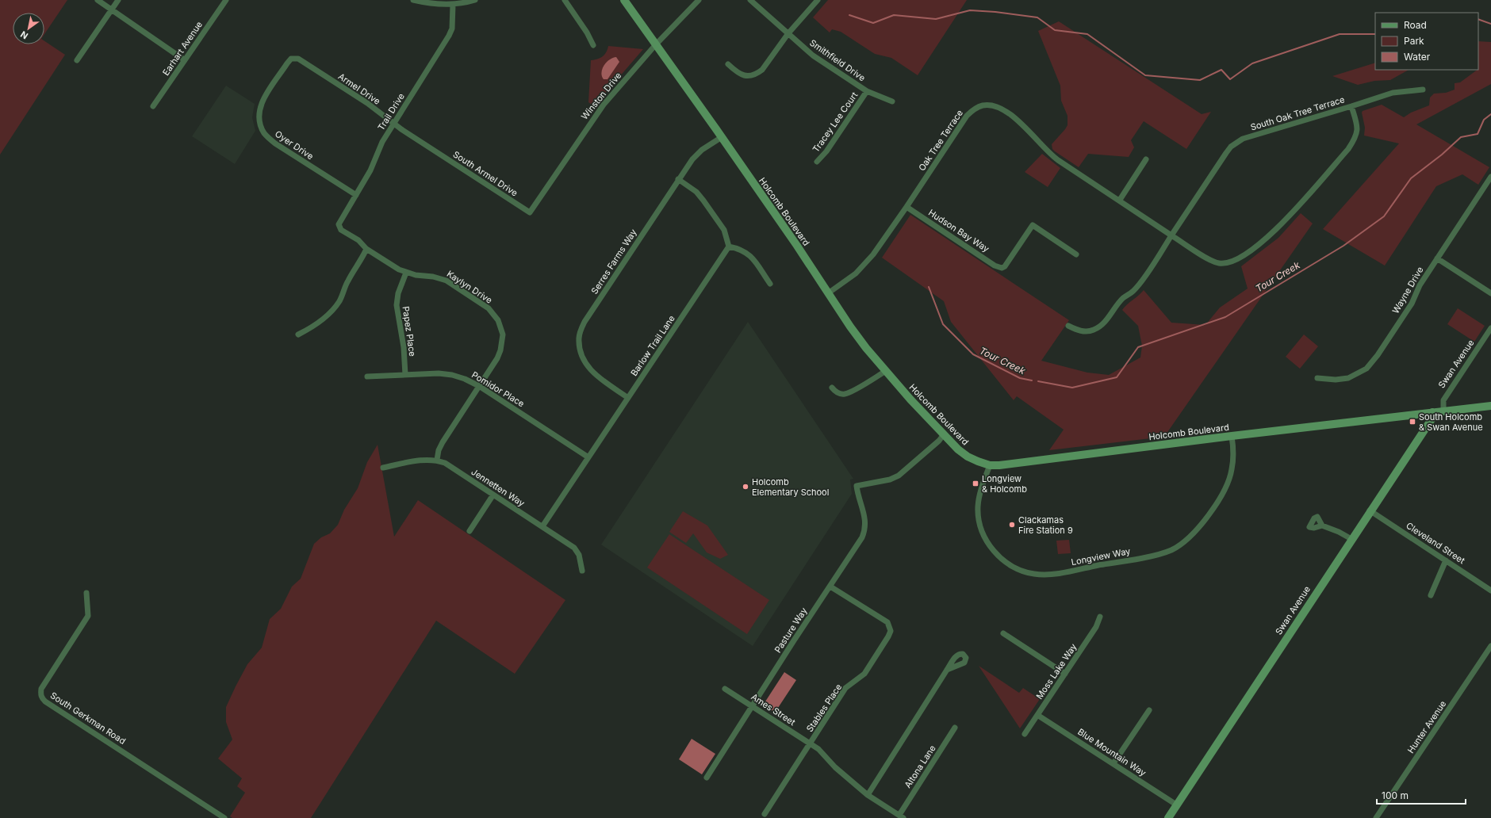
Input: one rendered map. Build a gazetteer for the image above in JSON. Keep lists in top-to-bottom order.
{
  "streets": {
    "street": [
      "Earhart Avenue",
      "Smithfield Drive",
      "Armel Drive",
      "Winston Drive",
      "Trail Drive",
      "South Oak Tree Terrace",
      "Tracey Lee Court",
      "Oak Tree Terrace",
      "Oyer Drive",
      "South Armel Drive",
      "Holcomb Boulevard",
      "Hudson Bay Way",
      "Serres Farms Way",
      "Kaylyn Drive",
      "Wayne Drive",
      "Papez Place",
      "Barlow Trail Lane",
      "Swan Avenue",
      "Pomidor Place",
      "Jennetten Way",
      "Cleveland Street",
      "Longview Way",
      "Pasture Way",
      "Moss Lake Way",
      "Stables Place",
      "Ames Street",
      "South Gerkman Road",
      "Hunter Avenue",
      "Blue Mountain Way",
      "Altona Lane"
    ]
  },
  "crossings": [
    ["Smithfield Drive", "Tracey Lee Court"],
    ["Armel Drive", "Trail Drive"],
    ["Armel Drive", "Oyer Drive"],
    ["Armel Drive", "South Armel Drive"],
    ["Winston Drive", "South Armel Drive"],
    ["Winston Drive", "Holcomb Boulevard"],
    ["Trail Drive", "Oyer Drive"],
    ["Trail Drive", "Kaylyn Drive"],
    ["South Oak Tree Terrace", "Oak Tree Terrace"],
    ["Oak Tree Terrace", "Holcomb Boulevard"],
    ["Oak Tree Terrace", "Hudson Bay Way"],
    ["Holcomb Boulevard", "Serres Farms Way"],
    ["Holcomb Boulevard", "Swan Avenue"],
    ["Holcomb Boulevard", "Longview Way"],
    ["Holcomb Boulevard", "Pasture Way"],
    ["Serres Farms Way", "Barlow Trail Lane"],
    ["Kaylyn Drive", "Papez Place"],
    ["Kaylyn Drive", "Pomidor Place"],
    ["Kaylyn Drive", "Jennetten Way"],
    ["Papez Place", "Pomidor Place"],
    ["Barlow Trail Lane", "Pomidor Place"],
    ["Barlow Trail Lane", "Jennetten Way"],
    ["Swan Avenue", "Cleveland Street"],
    ["Swan Avenue", "Blue Mountain Way"],
    ["Pasture Way", "Stables Place"],
    ["Pasture Way", "Ames Street"],
    ["Moss Lake Way", "Blue Mountain Way"],
    ["Stables Place", "Ames Street"],
    ["Ames Street", "Altona Lane"]
  ],
  "water": ["Tour Creek"],
  "places": {
    "transit": ["South Holcomb & Swan Avenue", "Longview & Holcomb"],
    "other": ["Holcomb Elementary School", "Clackamas Fire Station 9"]
  },
  "legend": ["Road", "Park", "Water"],
  "scale_bar": "100 m",
  "north": "bottom left"
}
